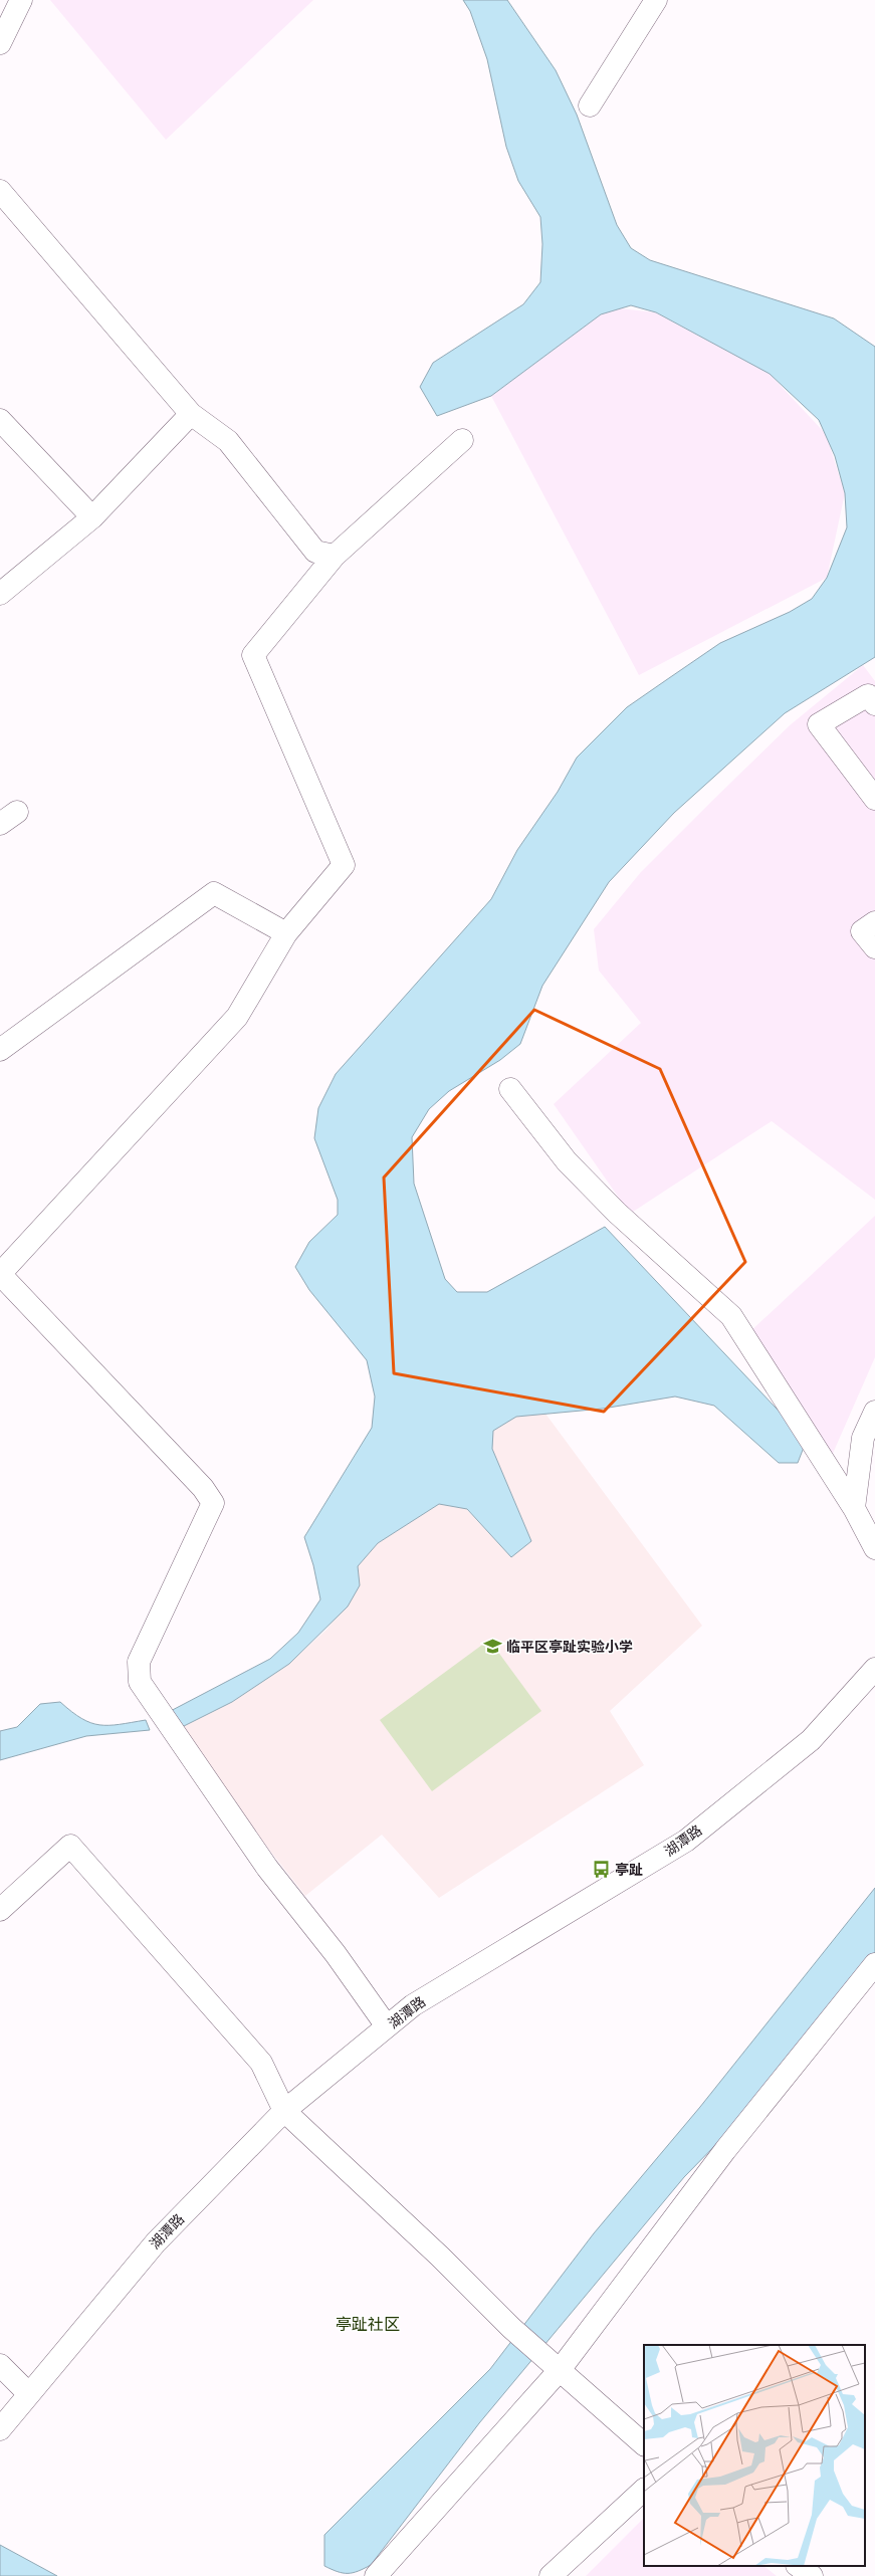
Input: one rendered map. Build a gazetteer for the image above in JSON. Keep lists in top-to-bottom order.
{
  "streets": {
    "street": ["湖潭路"]
  },
  "districts": ["亭趾社区"],
  "places": {
    "school or university": ["临平区亭趾实验小学"],
    "bus stop": ["亭趾"]
  }
}
